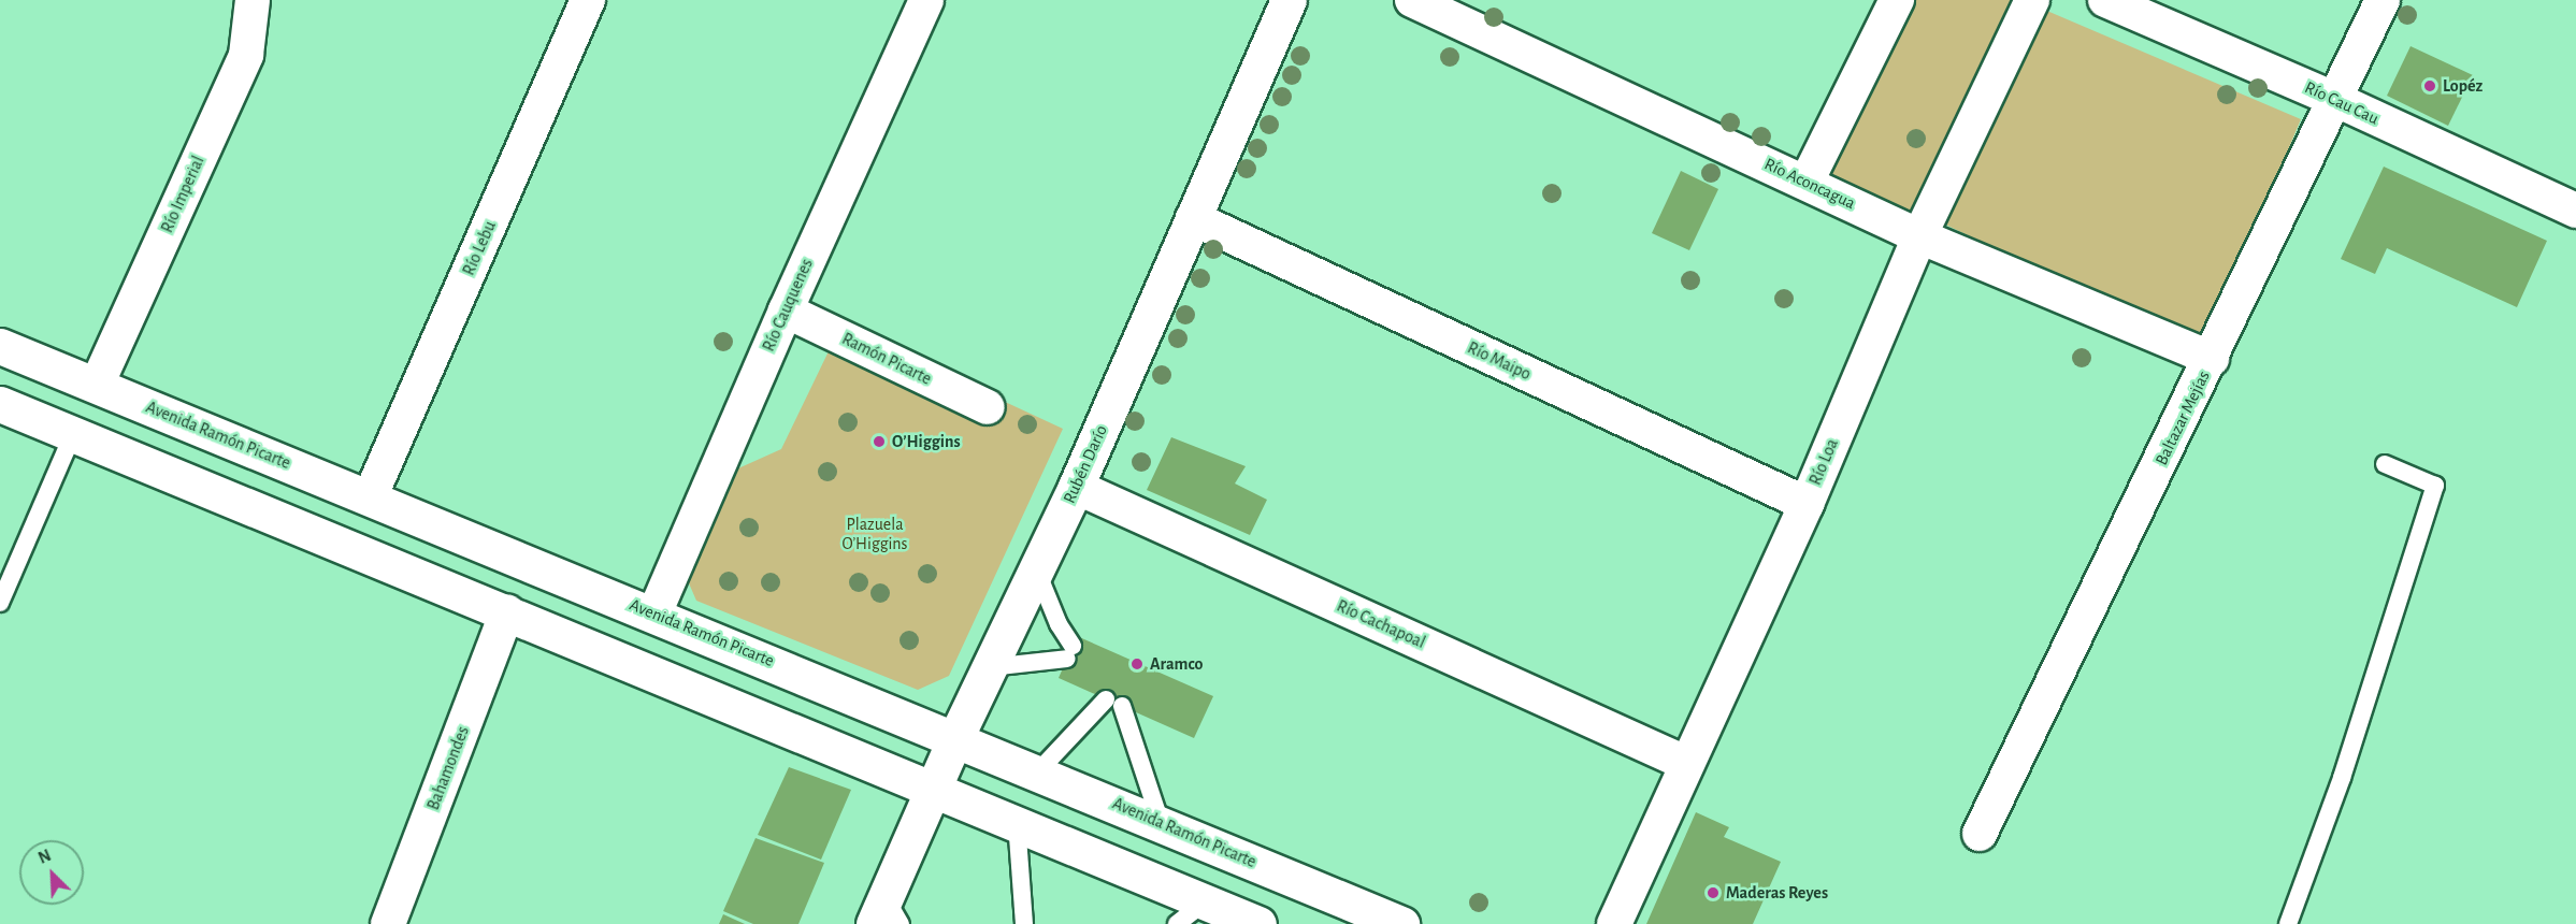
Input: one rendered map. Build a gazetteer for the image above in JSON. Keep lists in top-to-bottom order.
{
  "streets": {
    "main road": ["Avenida Ramón Picarte", "Rubén Darío"],
    "street": [
      "Río Cau Cau",
      "Río Aconcagua",
      "Río Imperial",
      "Río Lebu",
      "Río Cauquenes",
      "Ramón Picarte",
      "Río Maipo",
      "Baltazar Mejías",
      "Río Loa",
      "Río Cachapoal",
      "Bahamondes"
    ]
  },
  "crossings": [
    ["Río Cau Cau", "Baltazar Mejías"],
    ["Río Aconcagua", "Baltazar Mejías"],
    ["Río Aconcagua", "Río Loa"],
    ["Río Imperial", "Avenida Ramón Picarte"],
    ["Río Lebu", "Avenida Ramón Picarte"],
    ["Río Cauquenes", "Ramón Picarte"],
    ["Río Cauquenes", "Avenida Ramón Picarte"],
    ["Río Maipo", "Río Loa"],
    ["Río Maipo", "Rubén Darío"],
    ["Avenida Ramón Picarte", "Rubén Darío"],
    ["Río Loa", "Río Cachapoal"],
    ["Rubén Darío", "Río Cachapoal"]
  ],
  "parks": ["Plazuela O’Higgins"],
  "places": [
    "Lopéz",
    "O’Higgins",
    "Aramco",
    "Maderas Reyes"
  ],
  "north": "top left"
}
